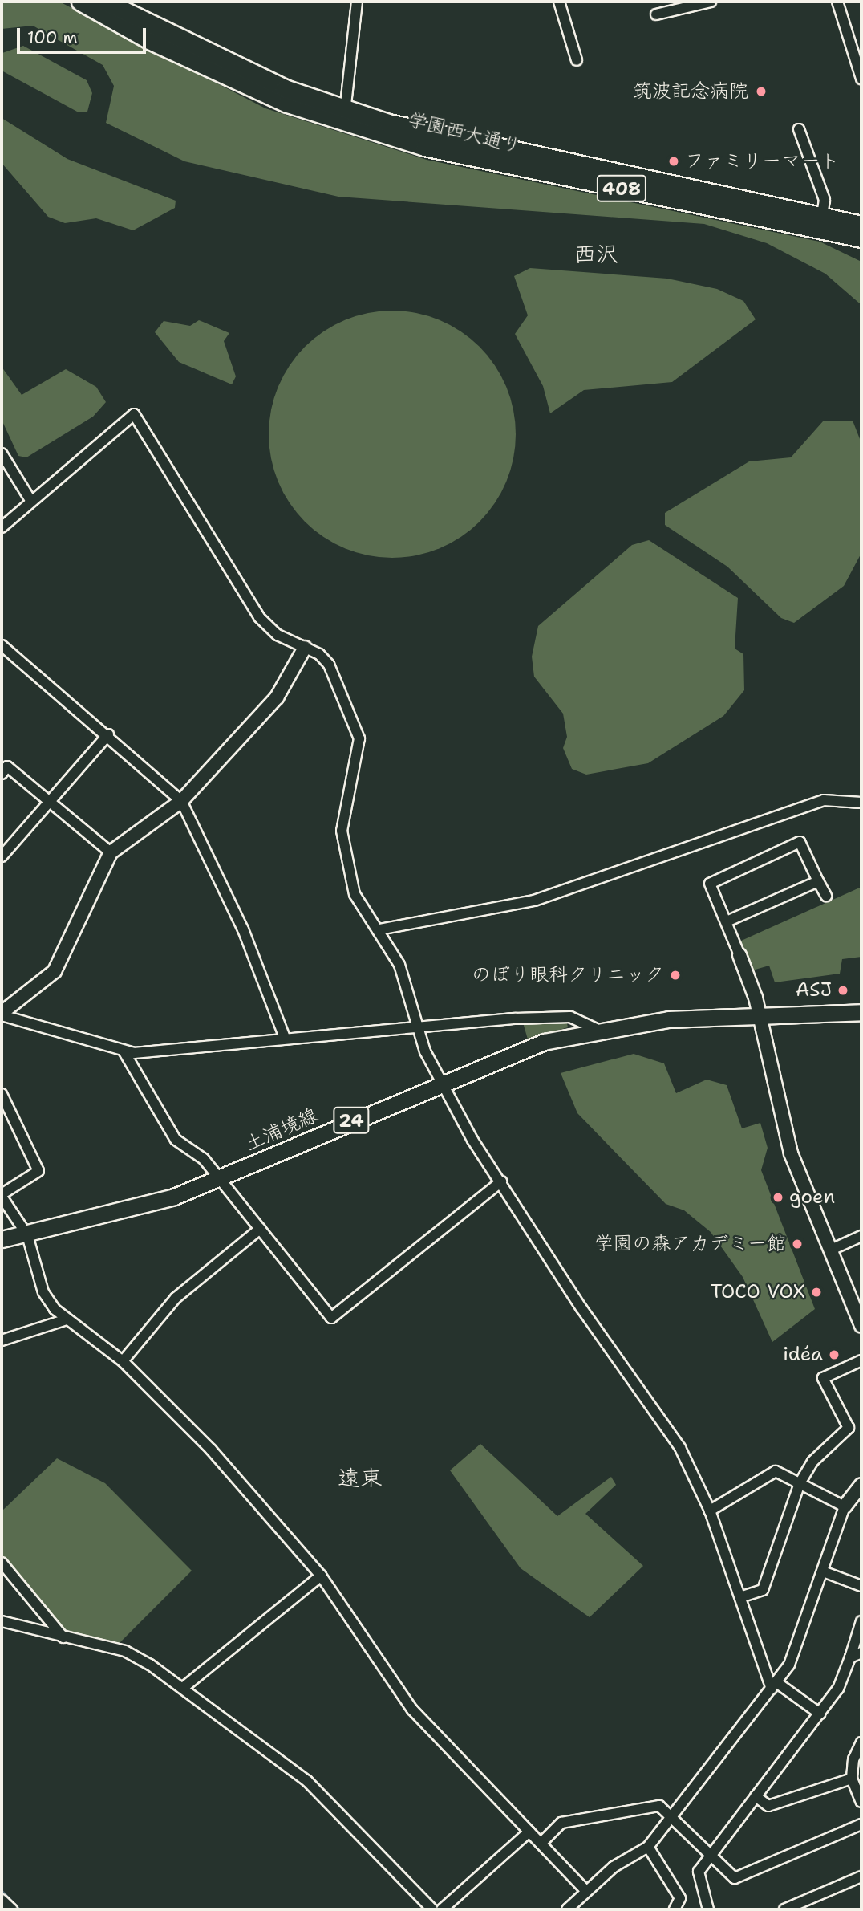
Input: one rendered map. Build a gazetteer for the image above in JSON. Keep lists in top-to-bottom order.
{
  "streets": {
    "highway": ["学園西大通り", "408"],
    "main road": ["24", "土浦境線"]
  },
  "crossings": [
    ["24", "土浦境線"]
  ],
  "districts": ["西沢", "遠東"],
  "places": [
    "筑波記念病院",
    "ファミリーマート",
    "のぼり眼科クリニック",
    "ASJ",
    "goen",
    "学園の森アカデミー館",
    "TOCO VOX",
    "idéa"
  ],
  "scale_bar": "100 m"
}
